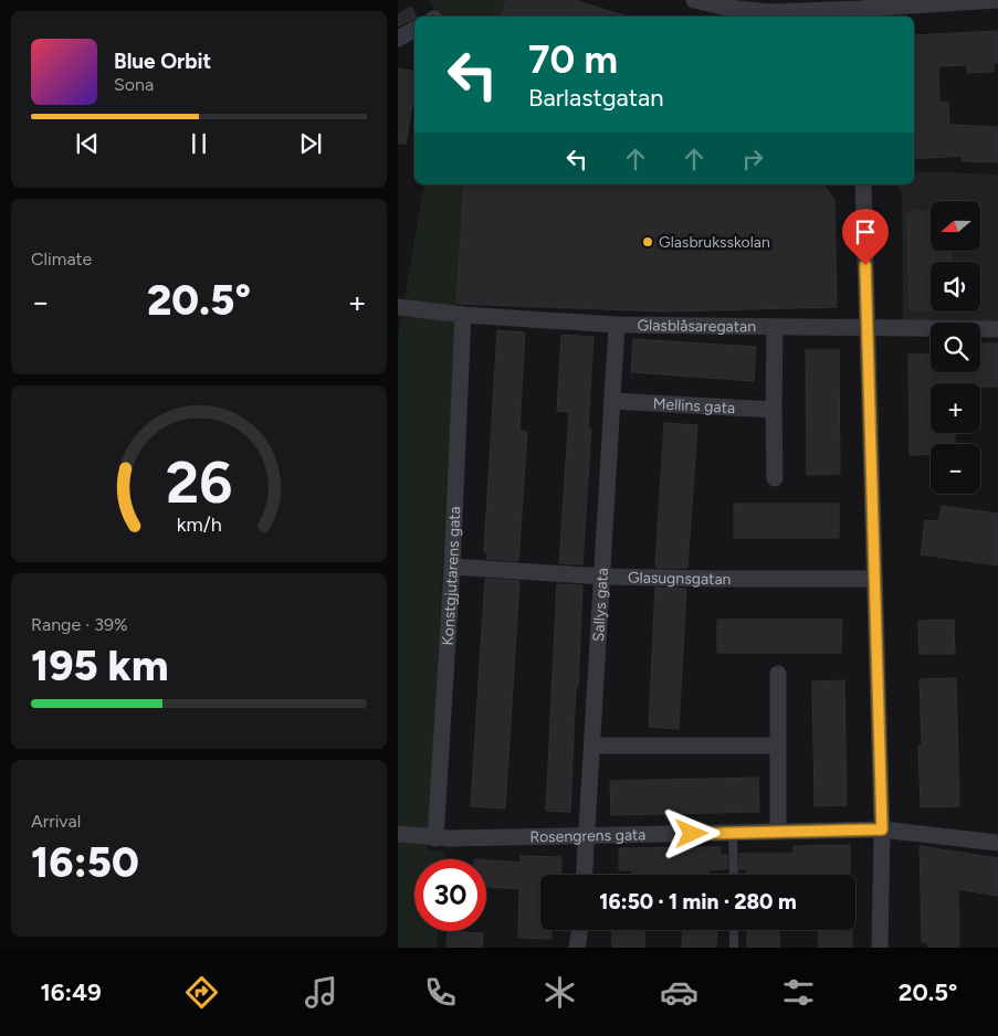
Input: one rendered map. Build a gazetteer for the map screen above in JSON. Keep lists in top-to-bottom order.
{
  "streets": {
    "street": [
      "Glasblåsaregatan",
      "Mellins gata",
      "Konstgjutarens gata",
      "Glasugnsgatan",
      "Sallys gata",
      "Rosengrens gata"
    ]
  },
  "crossings": [
    ["Glasblåsaregatan", "Konstgjutarens gata"],
    ["Glasblåsaregatan", "Sallys gata"],
    ["Mellins gata", "Sallys gata"],
    ["Konstgjutarens gata", "Glasugnsgatan"],
    ["Konstgjutarens gata", "Rosengrens gata"],
    ["Glasugnsgatan", "Sallys gata"],
    ["Sallys gata", "Rosengrens gata"]
  ],
  "places": ["Glasbruksskolan"],
  "north": "left",
  "page": {
    "turn": ["70 m", "Barlastgatan"],
    "song": ["Blue Orbit", "Sona"],
    "tile": [
      "Climate",
      ["Range · 39%", "195 km"],
      ["Arrival", "16:50"]
    ],
    "map_buttons": ["+", "−"],
    "heat": ["−", "20.5°", "+"],
    "limit": "30",
    "trip": "16:50 · 1 min · 280 m",
    "tabs": ["16:49", "20.5°"],
    "gauge": ["26", "km/h"]
  }
}
